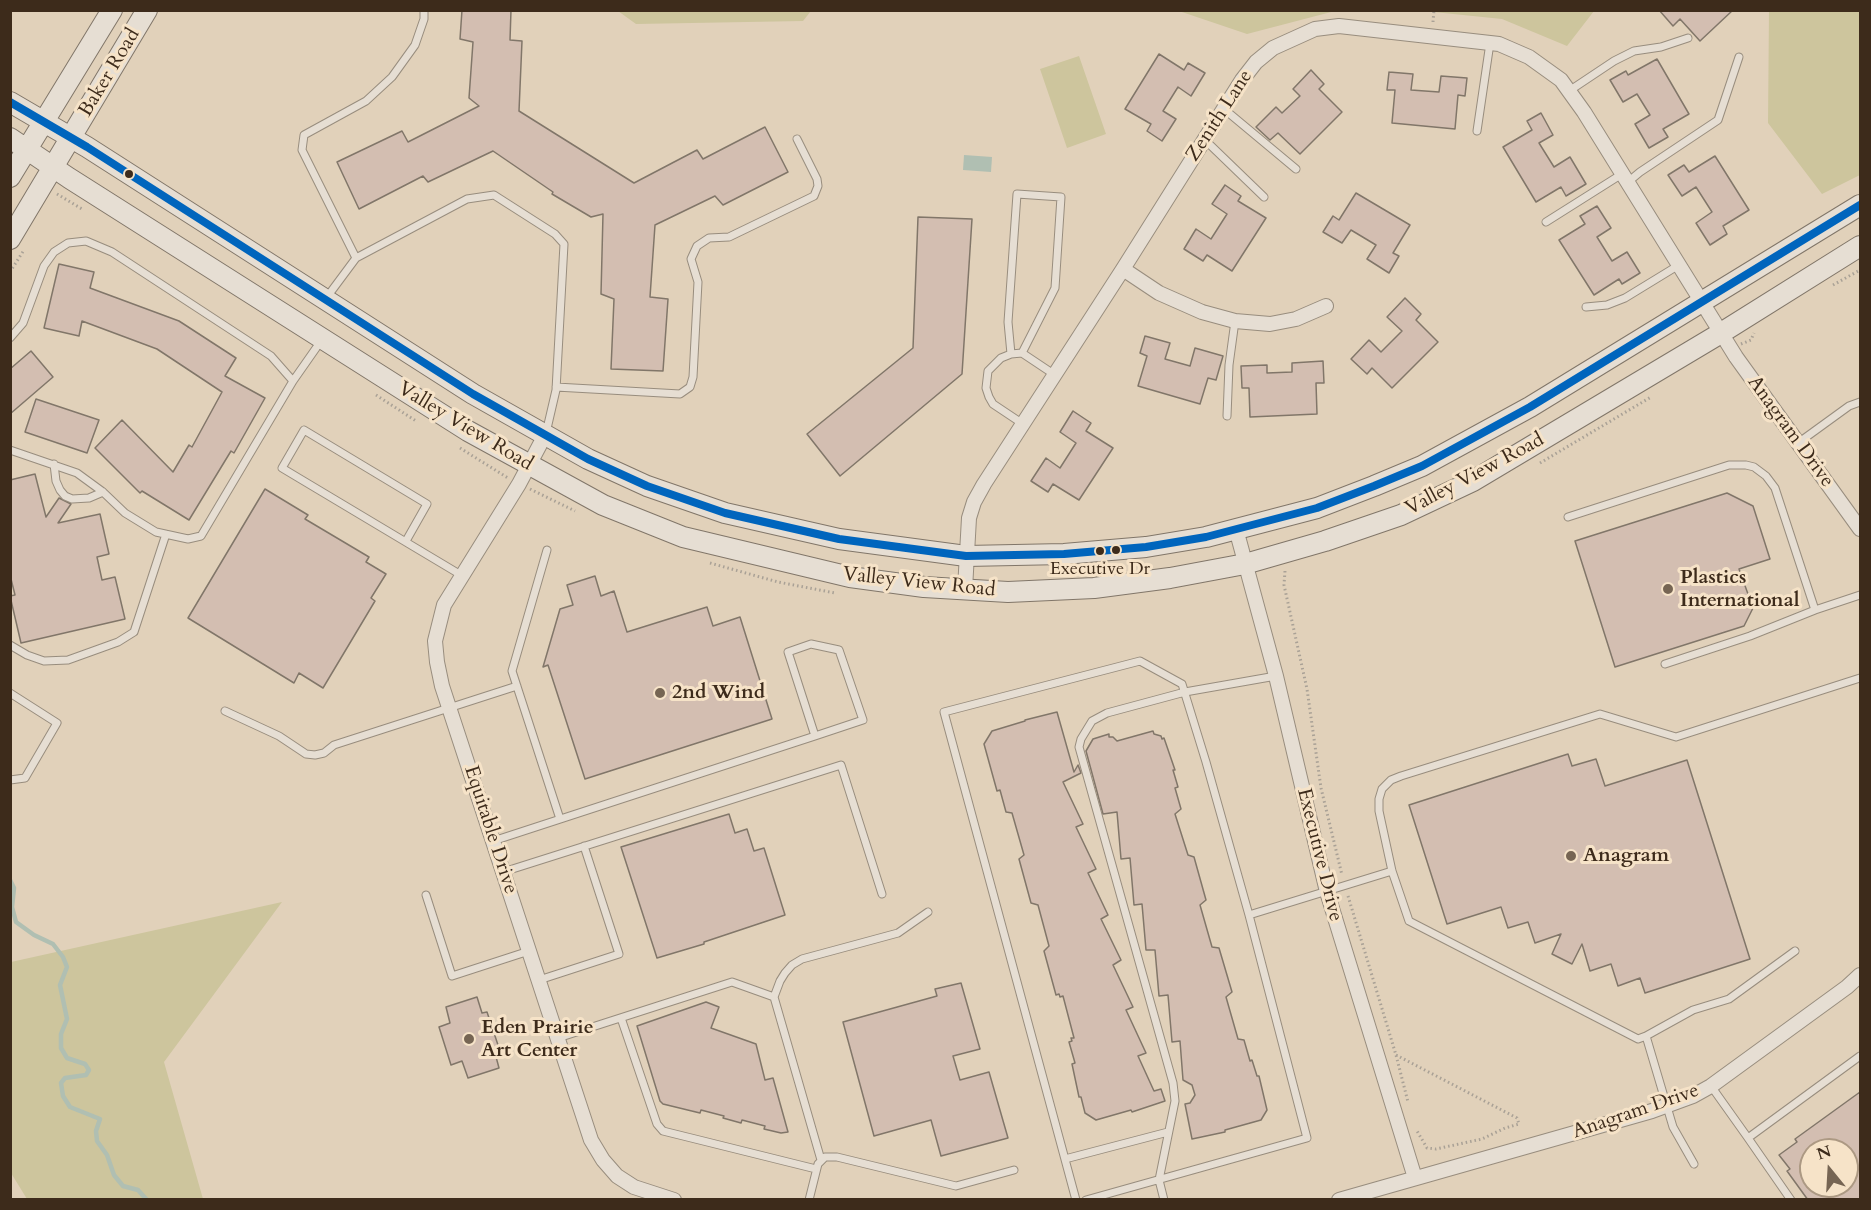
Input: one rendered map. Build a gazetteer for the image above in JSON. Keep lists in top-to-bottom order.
{
  "streets": {
    "main road": ["Baker Road", "Valley View Road"],
    "street": [
      "Zenith Lane",
      "Anagram Drive",
      "Equitable Drive",
      "Executive Drive"
    ]
  },
  "crossings": [
    ["Baker Road", "Valley View Road"],
    ["Zenith Lane", "Valley View Road"],
    ["Zenith Lane", "Anagram Drive"],
    ["Valley View Road", "Anagram Drive"],
    ["Valley View Road", "Equitable Drive"],
    ["Valley View Road", "Executive Drive"],
    ["Anagram Drive", "Executive Drive"]
  ],
  "places": [
    "Executive Dr",
    "Plastics International",
    "2nd Wind",
    "Anagram",
    "Eden Prairie Art Center"
  ],
  "north": "top"
}
